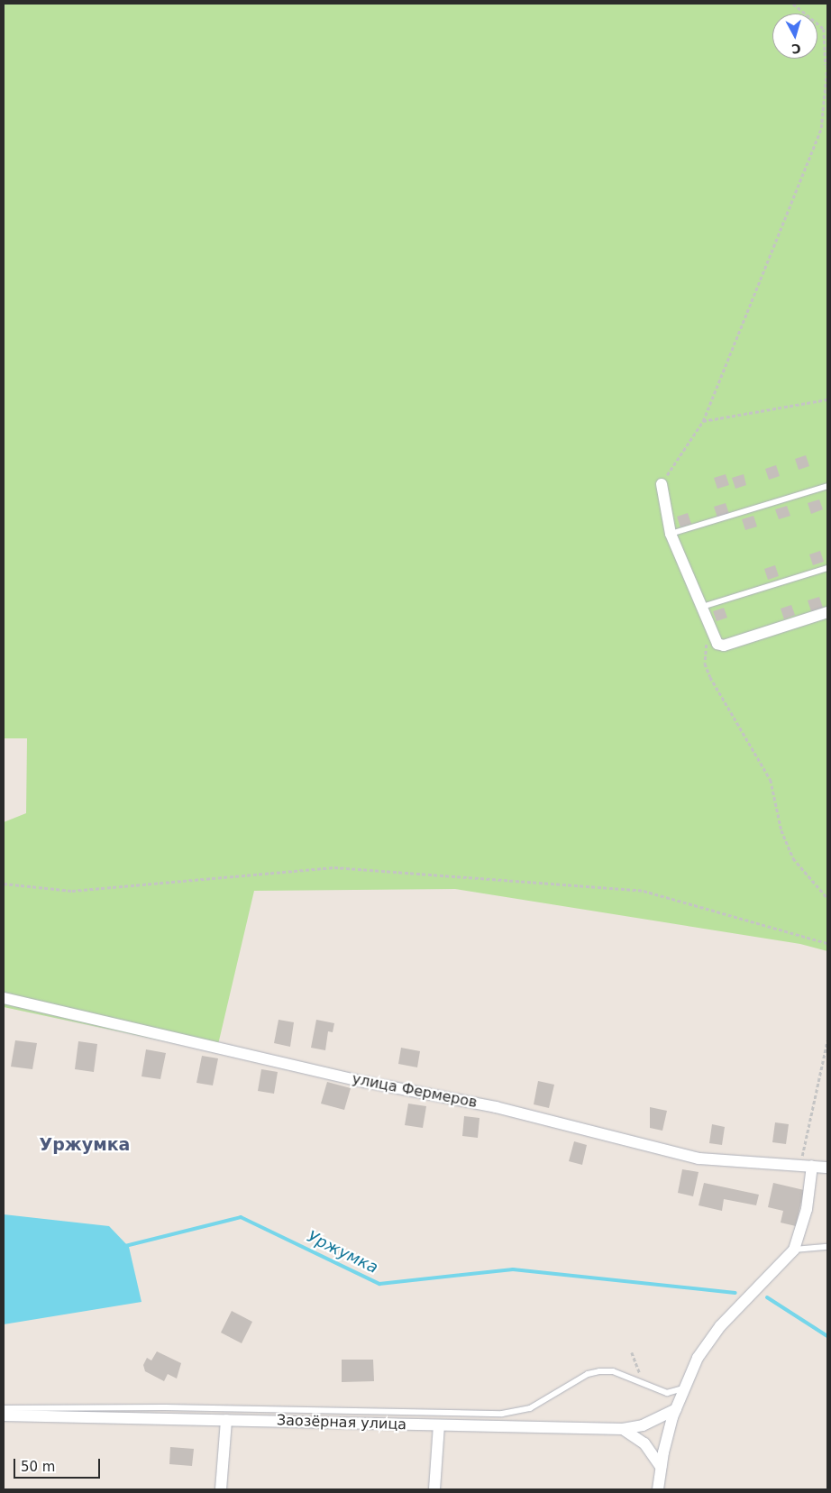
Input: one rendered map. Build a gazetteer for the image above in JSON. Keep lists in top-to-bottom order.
{
  "streets": {
    "street": ["улица Фермеров", "Заозёрная улица"]
  },
  "districts": ["Уржумка"],
  "water": ["Уржумка"],
  "scale_bar": "50 m",
  "north": "bottom"
}
